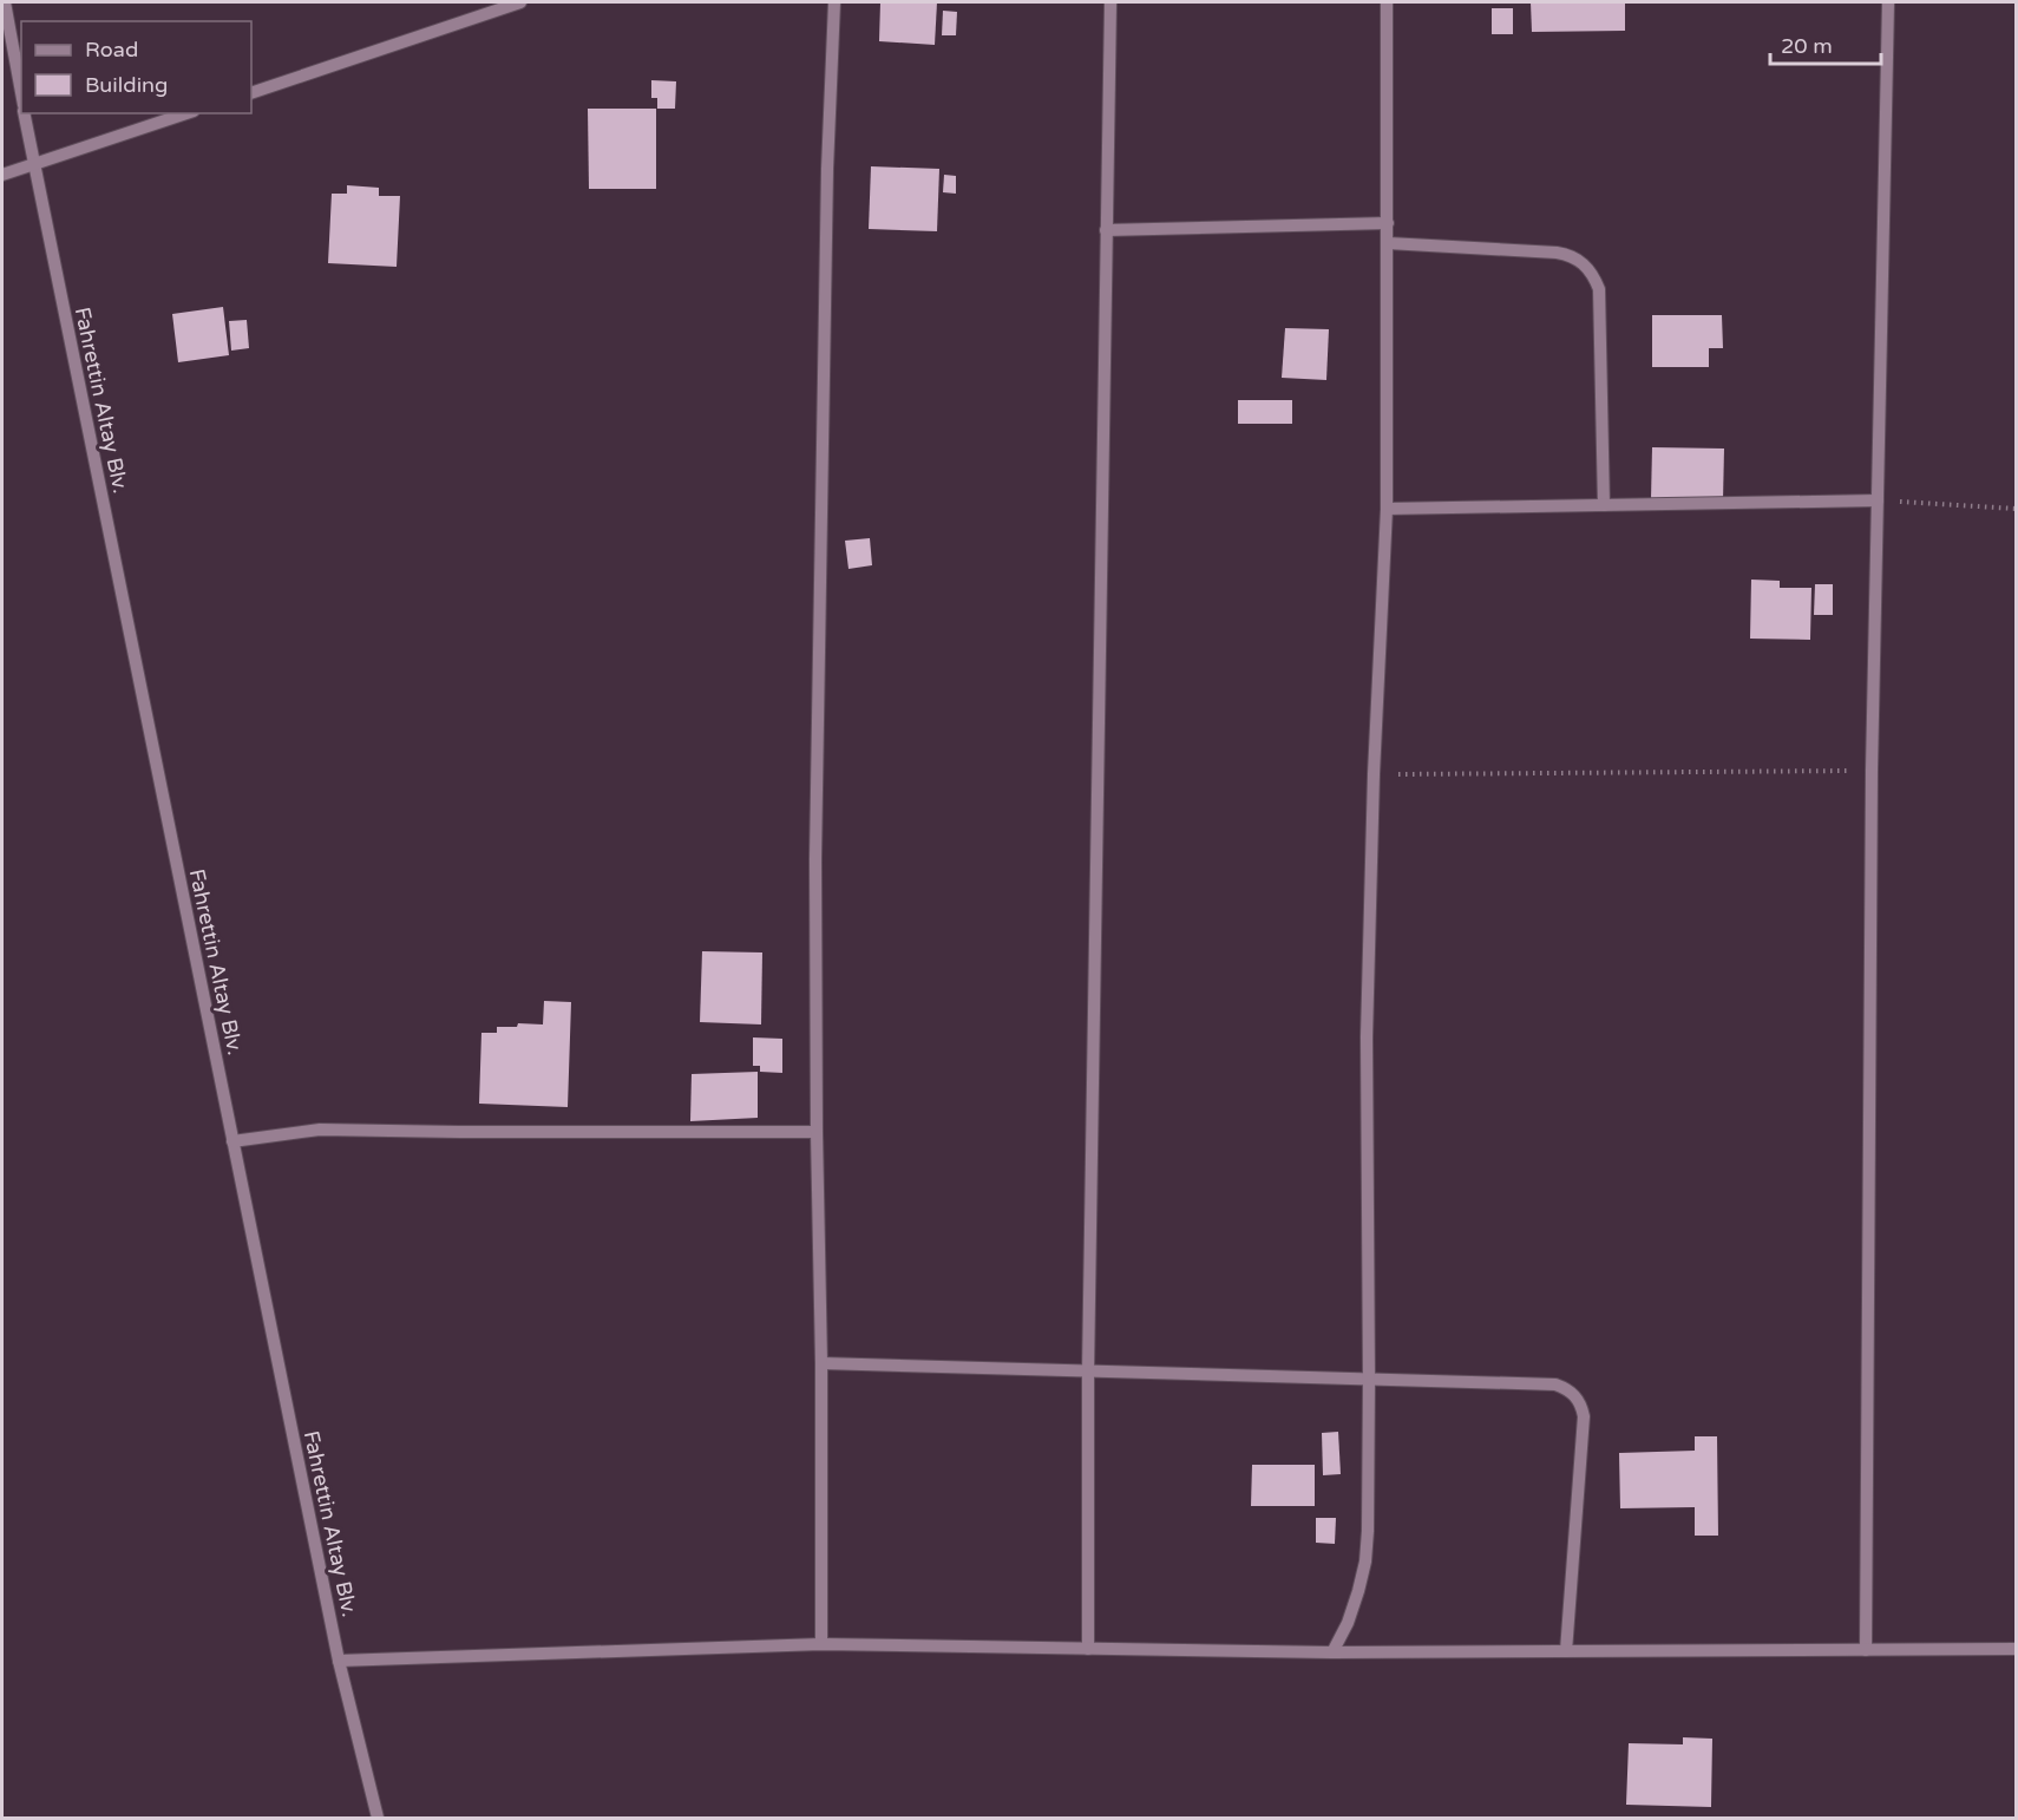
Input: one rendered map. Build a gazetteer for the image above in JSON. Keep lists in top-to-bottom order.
{
  "streets": {
    "street": ["Fahrettin Altay Blv."]
  },
  "legend": ["Road", "Building"],
  "scale_bar": "20 m"
}
